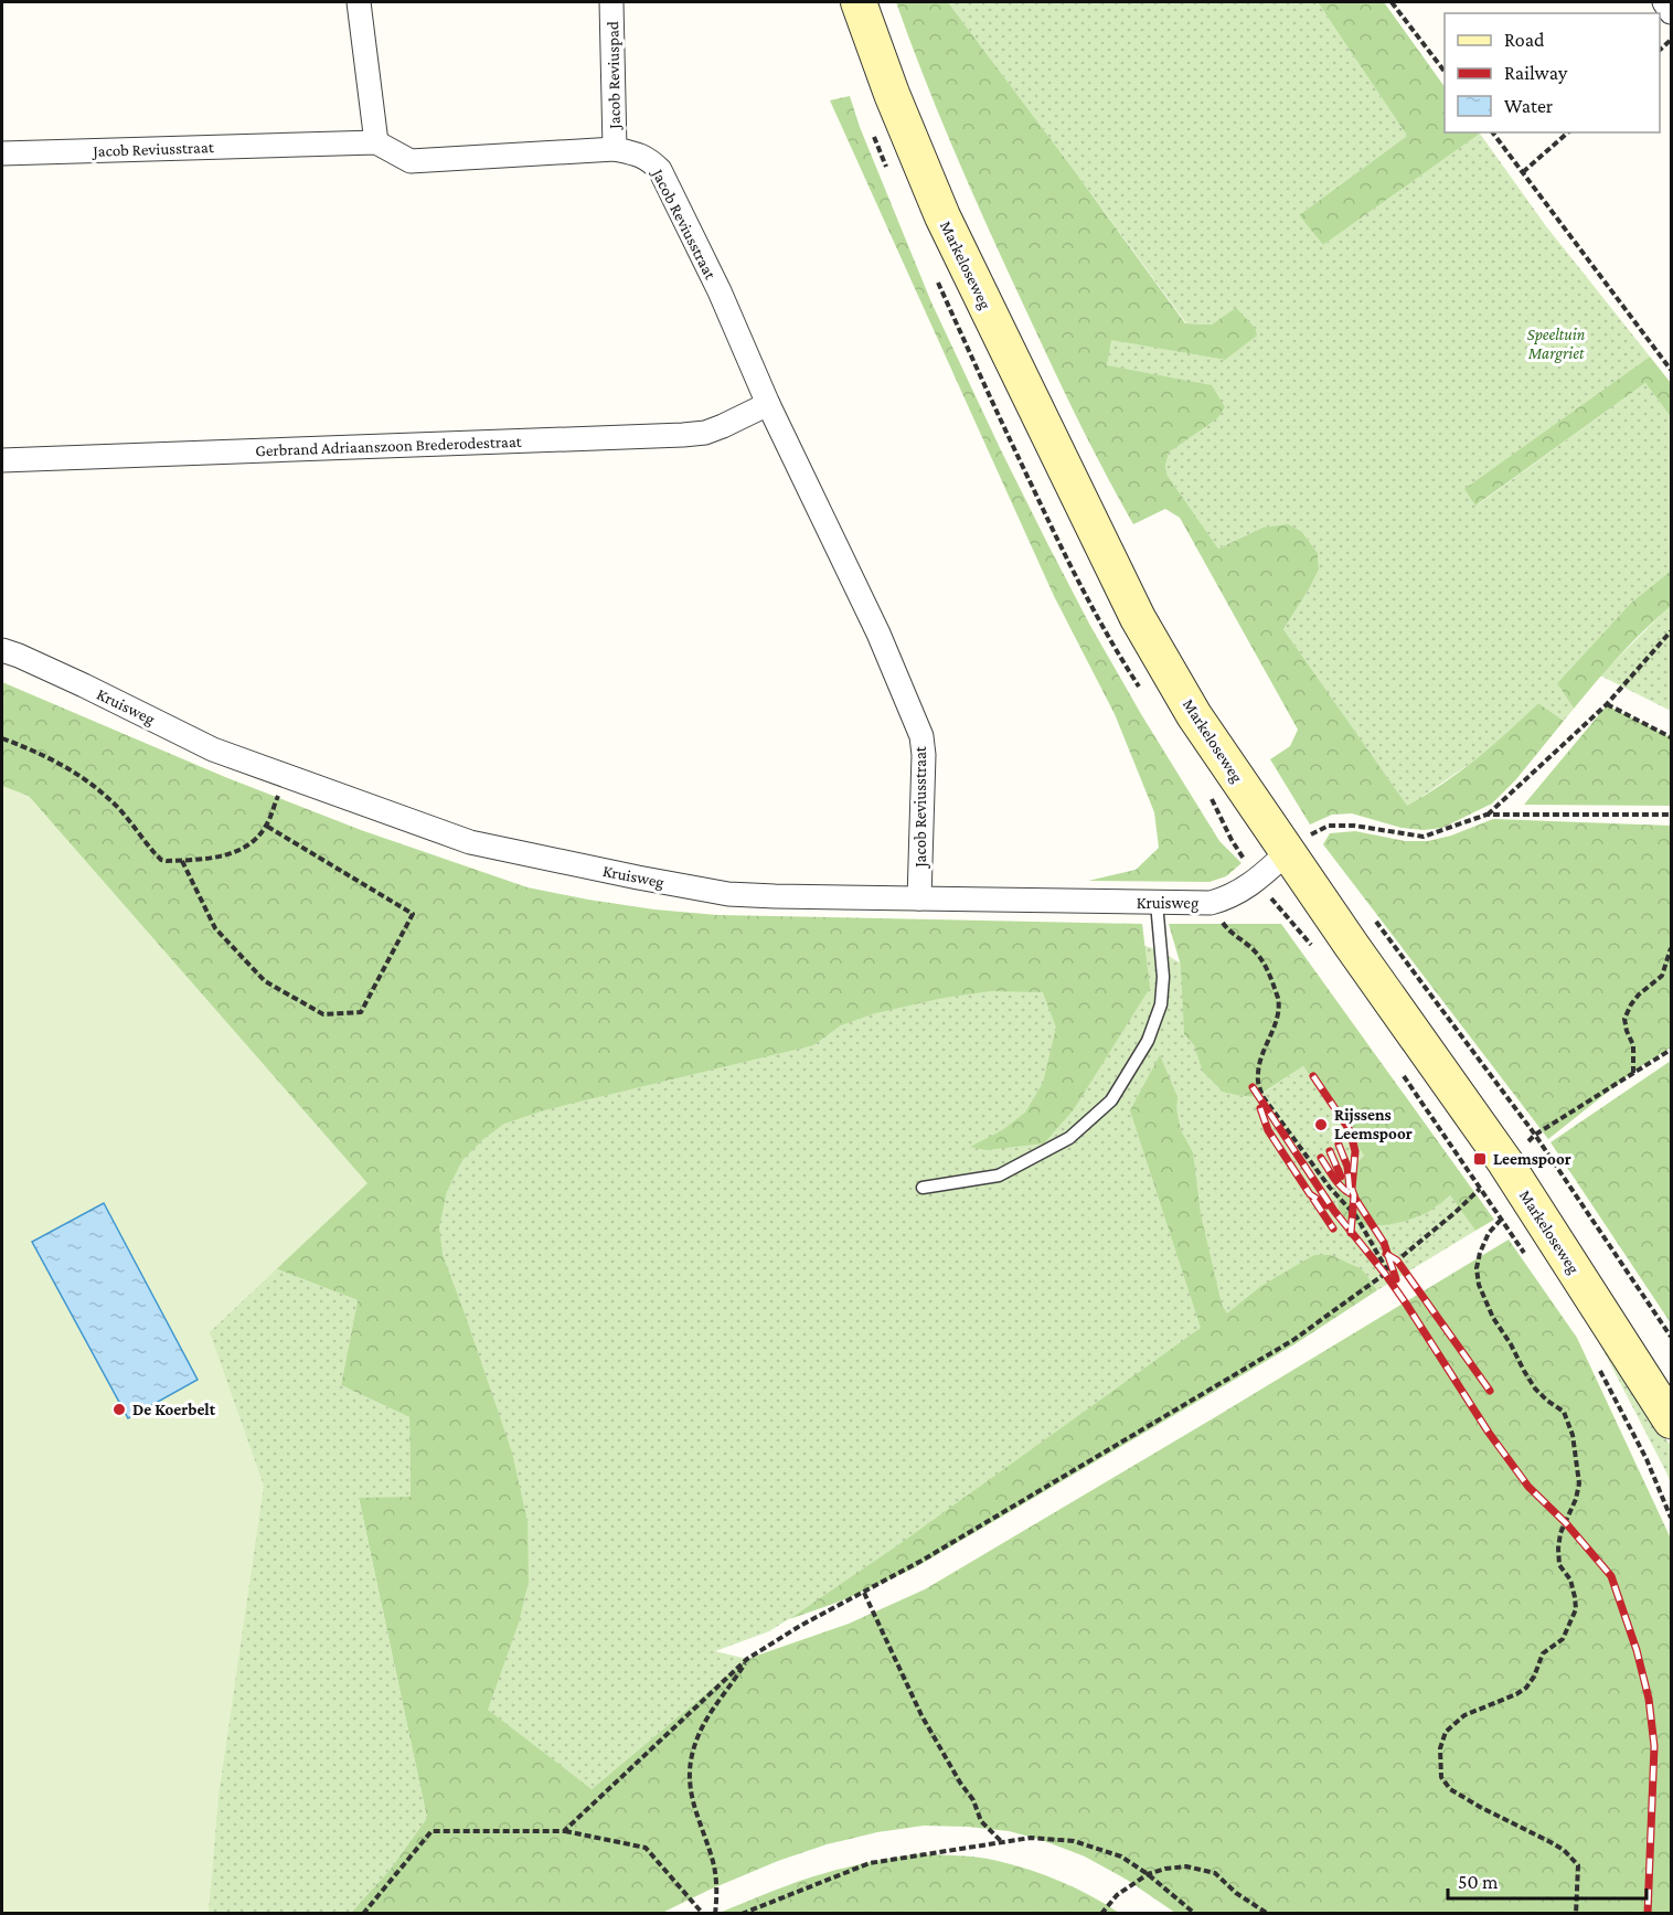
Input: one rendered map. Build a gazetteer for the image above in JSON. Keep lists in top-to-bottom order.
{
  "streets": {
    "main road": ["Markeloseweg"],
    "street": [
      "Jacob Reviuspad",
      "Jacob Reviusstraat",
      "Gerbrand Adriaanszoon Brederodestraat",
      "Kruisweg"
    ]
  },
  "crossings": [
    ["Jacob Reviuspad", "Jacob Reviusstraat"],
    ["Jacob Reviusstraat", "Gerbrand Adriaanszoon Brederodestraat"],
    ["Jacob Reviusstraat", "Kruisweg"],
    ["Markeloseweg", "Kruisweg"]
  ],
  "parks": ["Speeltuin Margriet"],
  "places": {
    "other": ["Rijssens Leemspoor", "De Koerbelt"],
    "transit": ["Leemspoor"]
  },
  "legend": ["Road", "Railway", "Water"],
  "scale_bar": "50 m"
}
